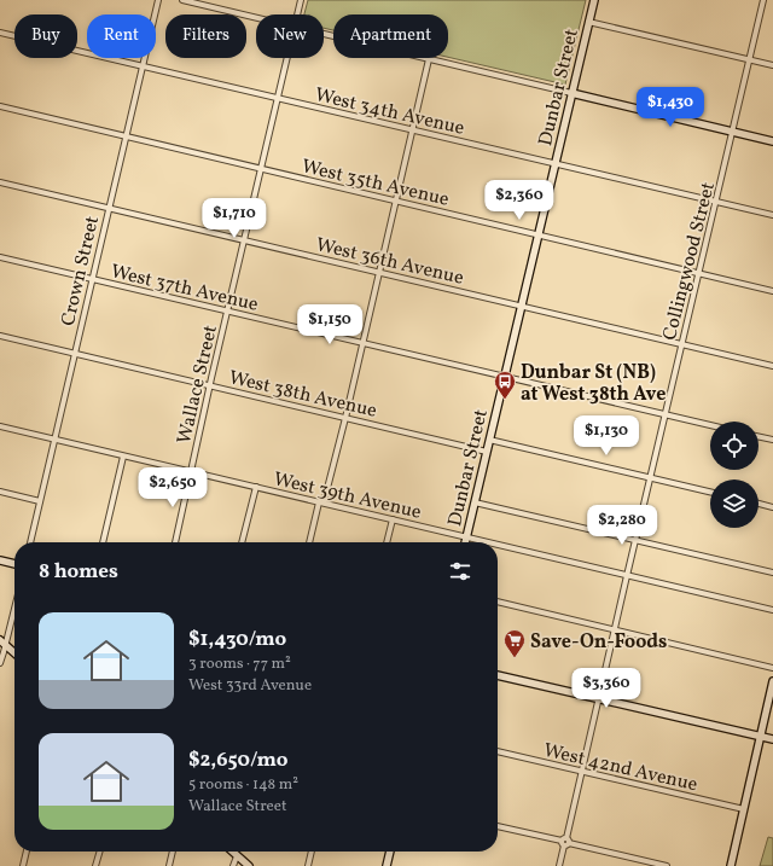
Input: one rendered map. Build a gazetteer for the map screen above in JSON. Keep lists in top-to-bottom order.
{
  "streets": {
    "main road": ["Dunbar Street"],
    "street": [
      "West 34th Avenue",
      "West 35th Avenue",
      "West 36th Avenue",
      "Collingwood Street",
      "Crown Street",
      "West 37th Avenue",
      "Wallace Street",
      "West 38th Avenue",
      "West 39th Avenue",
      "West 42nd Avenue"
    ]
  },
  "crossings": [
    ["Dunbar Street", "West 34th Avenue"],
    ["Dunbar Street", "West 35th Avenue"],
    ["Dunbar Street", "West 36th Avenue"],
    ["Dunbar Street", "West 37th Avenue"],
    ["Dunbar Street", "West 38th Avenue"],
    ["Dunbar Street", "West 39th Avenue"],
    ["West 34th Avenue", "Collingwood Street"],
    ["West 34th Avenue", "Crown Street"],
    ["West 34th Avenue", "Wallace Street"],
    ["West 35th Avenue", "Collingwood Street"],
    ["West 35th Avenue", "Crown Street"],
    ["West 35th Avenue", "Wallace Street"],
    ["West 36th Avenue", "Collingwood Street"],
    ["West 36th Avenue", "Crown Street"],
    ["West 36th Avenue", "Wallace Street"],
    ["Collingwood Street", "West 37th Avenue"],
    ["Collingwood Street", "West 39th Avenue"],
    ["Collingwood Street", "West 42nd Avenue"],
    ["Crown Street", "West 37th Avenue"],
    ["Crown Street", "West 38th Avenue"],
    ["Crown Street", "West 39th Avenue"],
    ["West 37th Avenue", "Wallace Street"],
    ["Wallace Street", "West 38th Avenue"],
    ["Wallace Street", "West 39th Avenue"]
  ],
  "places": {
    "bus stop": ["Dunbar St (NB) at West 38th Ave"],
    "supermarket": ["Save-On-Foods"]
  },
  "page": {
    "chip": [
      "Buy",
      "Rent",
      "Filters",
      "New",
      "Apartment"
    ],
    "price": [
      "$1,430",
      "$2,360",
      "$1,710",
      "$1,150",
      "$1,130",
      "$2,650",
      "$2,280",
      "$3,360"
    ],
    "heading": "8 homes",
    "list": [
      {
        "name": "$1,430/mo",
        "note": "3 rooms · 77 m² · West 33rd Avenue"
      },
      {
        "name": "$2,650/mo",
        "note": "5 rooms · 148 m² · Wallace Street"
      }
    ]
  }
}
